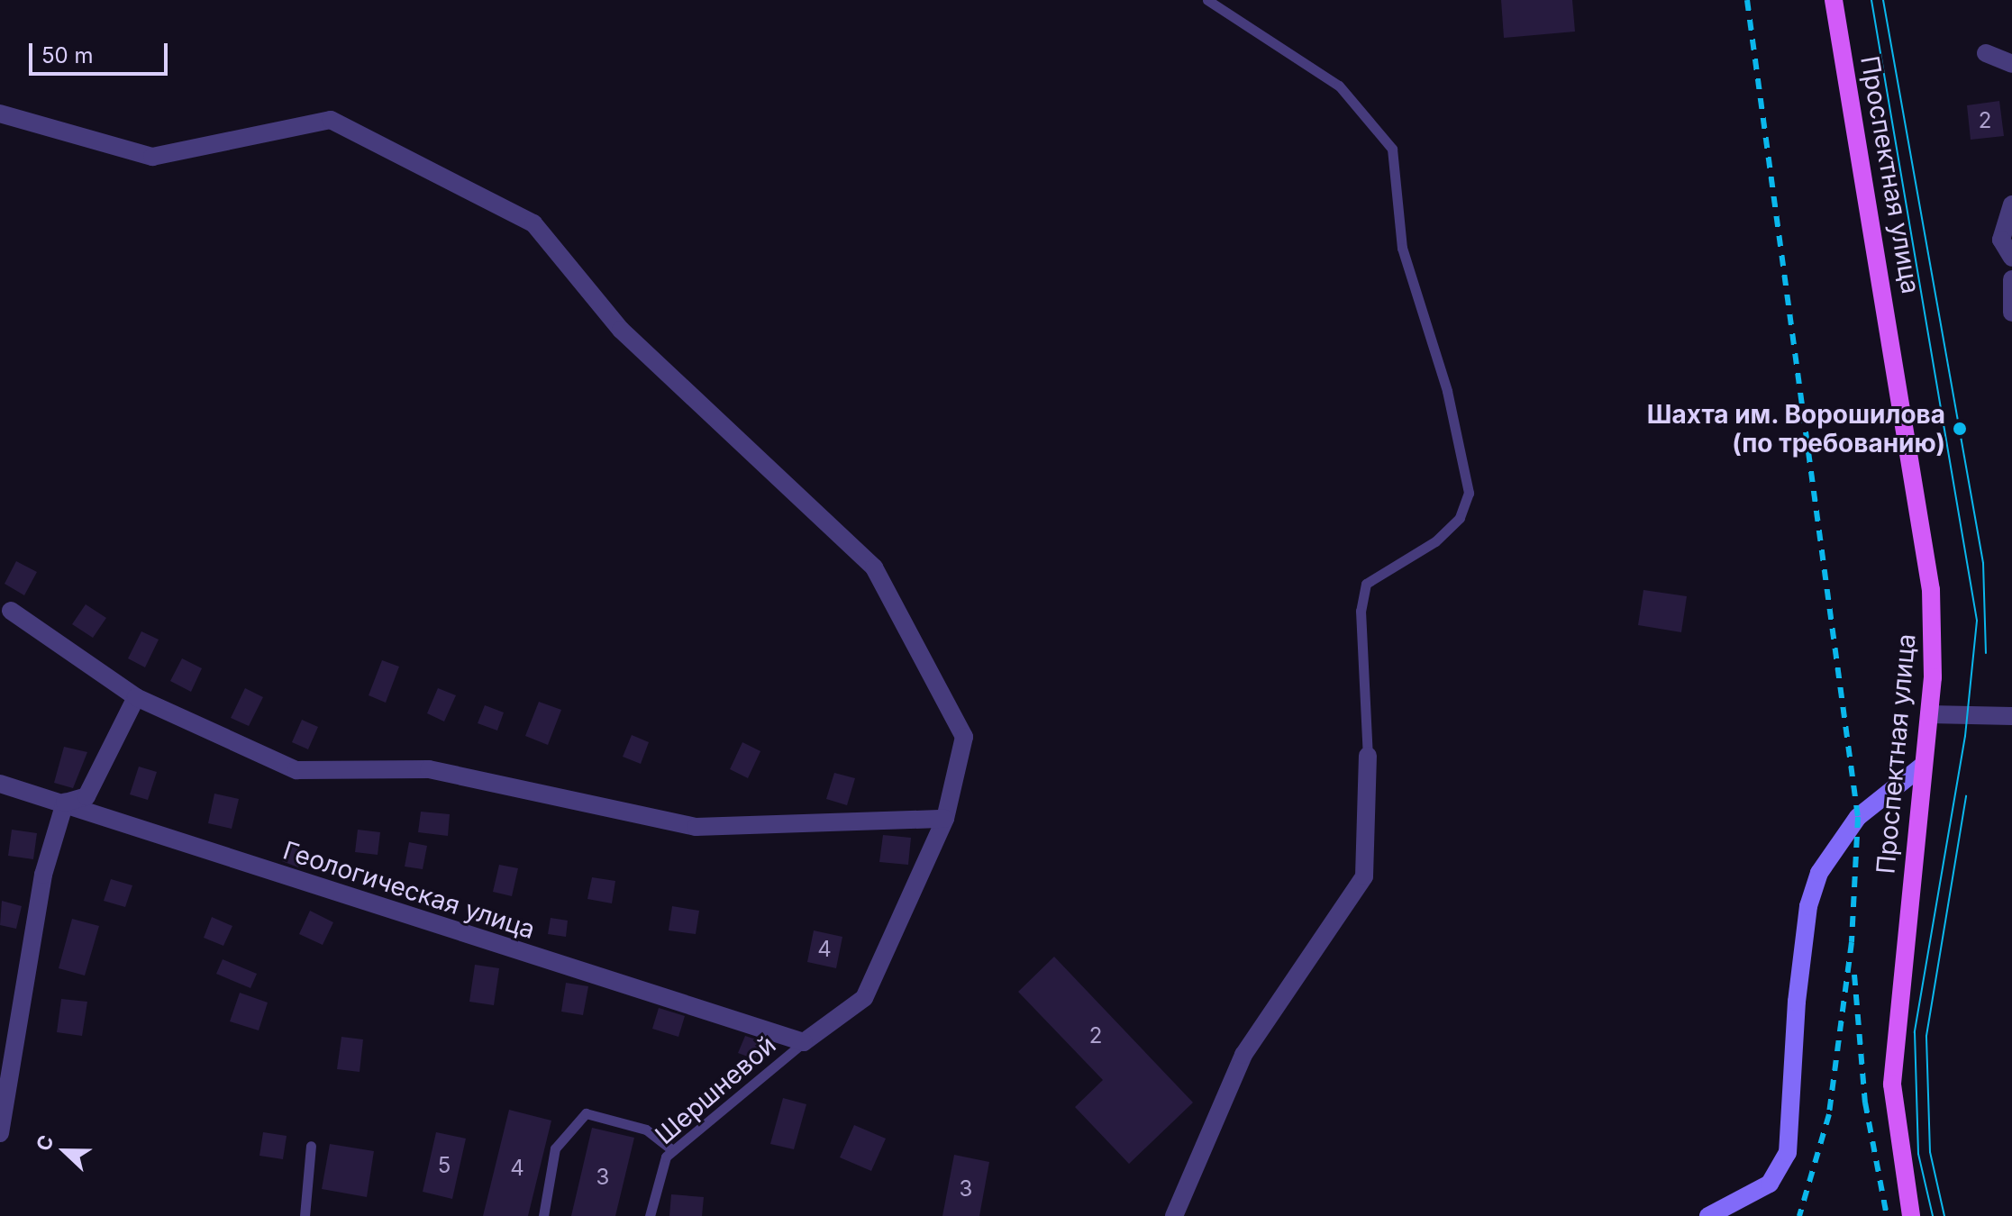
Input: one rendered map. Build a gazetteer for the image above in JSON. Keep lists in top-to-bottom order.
{
  "streets": {
    "main road": ["Проспектная улица"],
    "street": ["Геологическая улица"],
    "lane": ["Шершневой"]
  },
  "crossings": [
    ["Геологическая улица", "Шершневой"]
  ],
  "places": ["Шахта им. Ворошилова (по требованию)"],
  "house_numbers": [
    "2",
    "4",
    "2",
    "5",
    "4",
    "3",
    "3"
  ],
  "scale_bar": "50 m",
  "north": "left"
}
